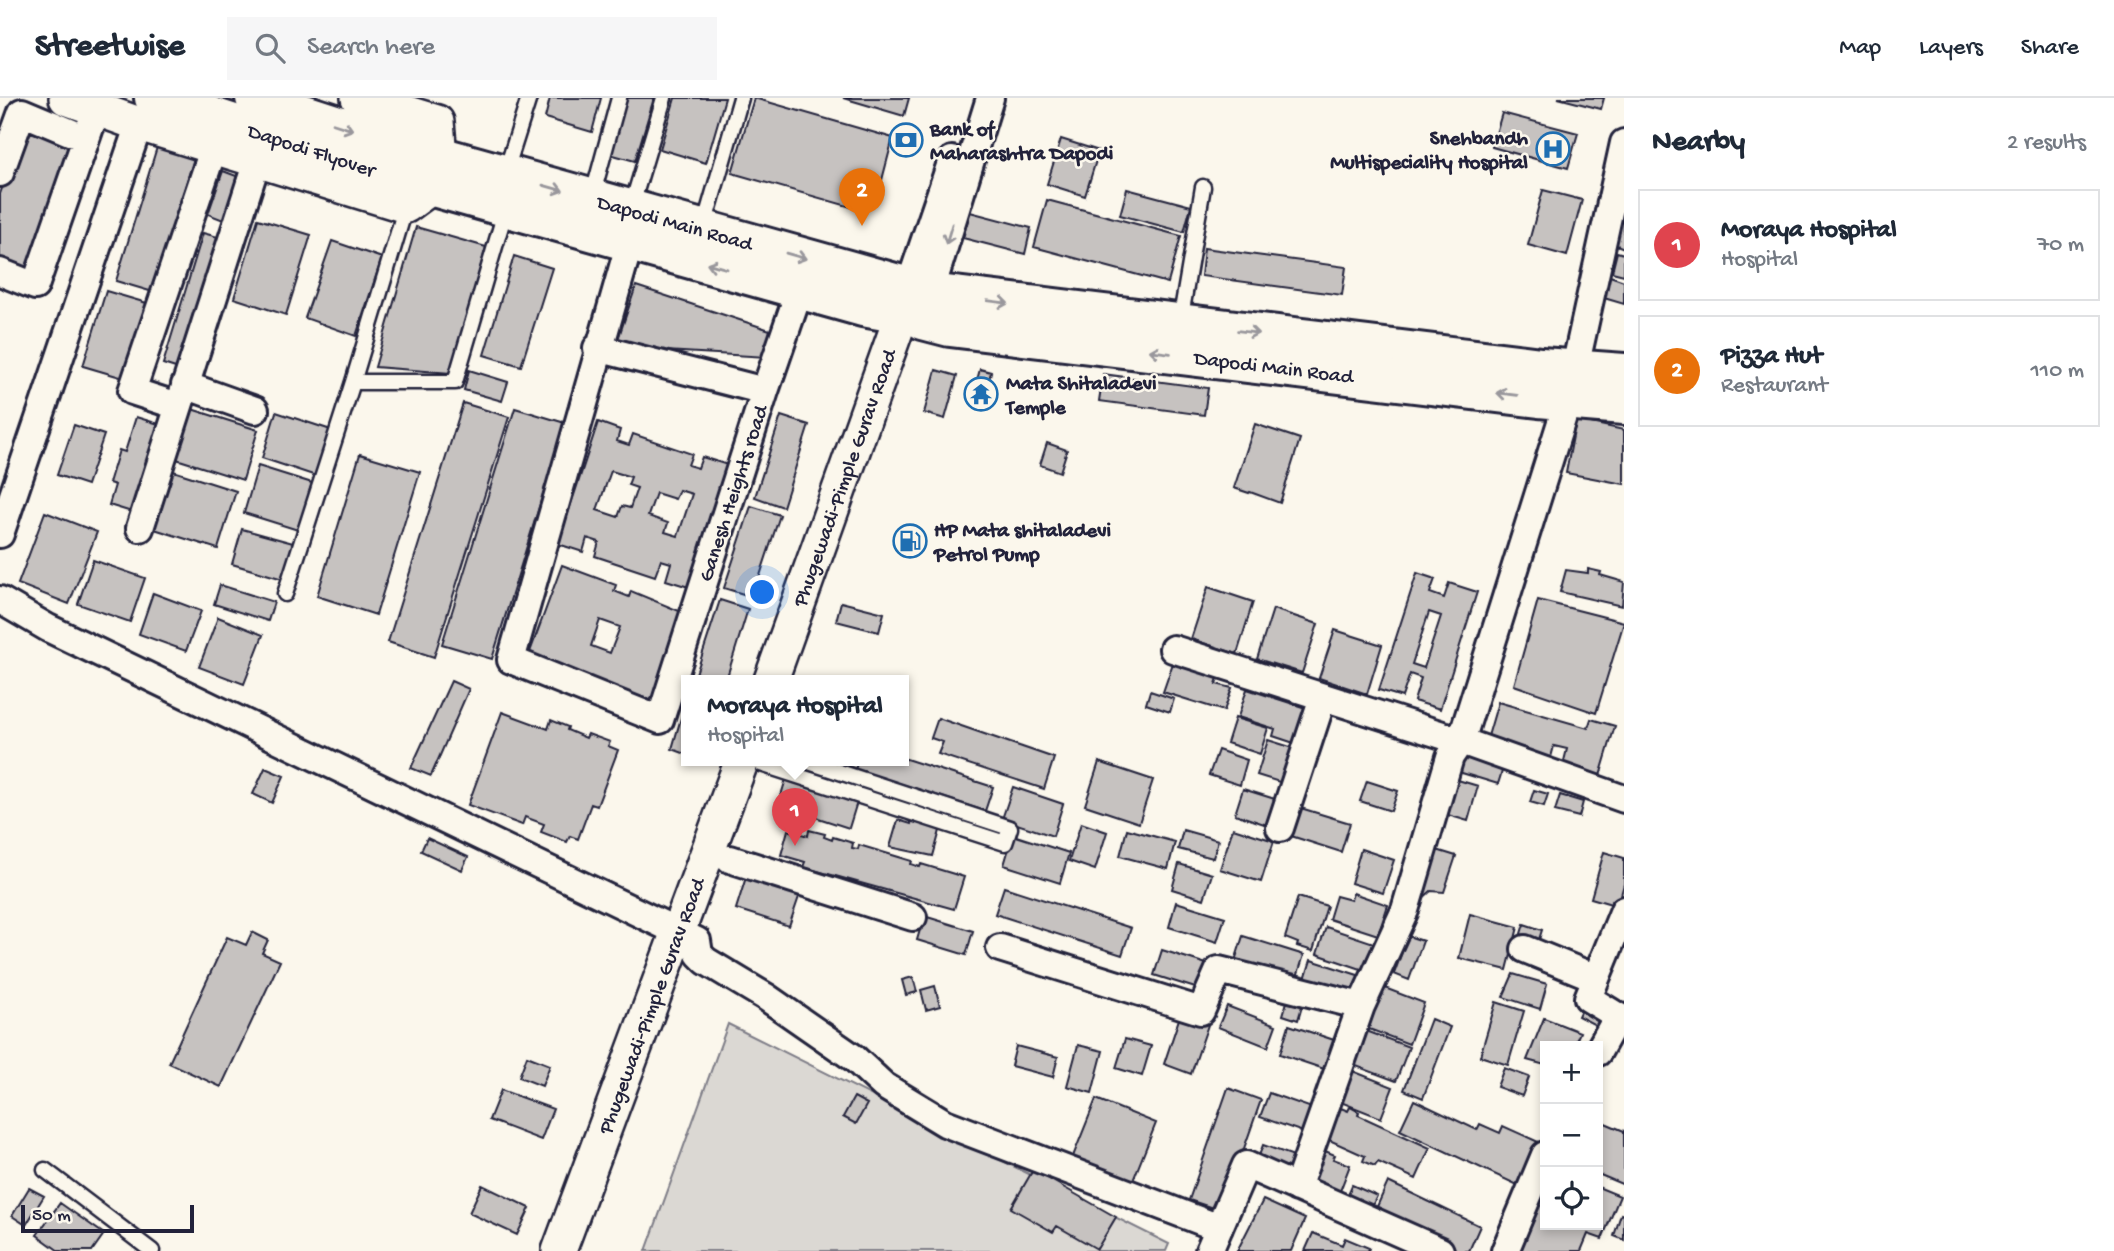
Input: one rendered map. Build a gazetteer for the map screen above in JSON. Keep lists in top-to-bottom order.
{
  "streets": {
    "main road": ["Dapodi Flyover", "Dapodi Main Road"],
    "street": ["Phugewadi-Pimple Gurav Road", "Ganesh Heights road"]
  },
  "crossings": [
    ["Dapodi Flyover", "Dapodi Main Road"],
    ["Dapodi Main Road", "Phugewadi-Pimple Gurav Road"]
  ],
  "places": {
    "bank": ["Bank of Maharashtra Dapodi"],
    "hospital": ["Snehbandh Multispeciality Hospital"],
    "temple": ["Mata Shitaladevi Temple"],
    "fuel station": ["HP Mata shitaladevi Petrol Pump"]
  },
  "scale_bar": "50 m",
  "page": {
    "header": "Streetwise",
    "search": "Search here",
    "nav": ["Map", "Layers", "Share"],
    "heading": ["Nearby", "2 results"],
    "pins": ["2", "1"],
    "list": [
      {
        "mark": "1",
        "name": "Moraya Hospital",
        "note": "Hospital",
        "value": "70 m"
      },
      {
        "mark": "2",
        "name": "Pizza Hut",
        "note": "Restaurant",
        "value": "110 m"
      }
    ],
    "popup": ["Moraya Hospital", "Hospital"],
    "map_buttons": ["+", "−"],
    "scale": "50 m"
  }
}
